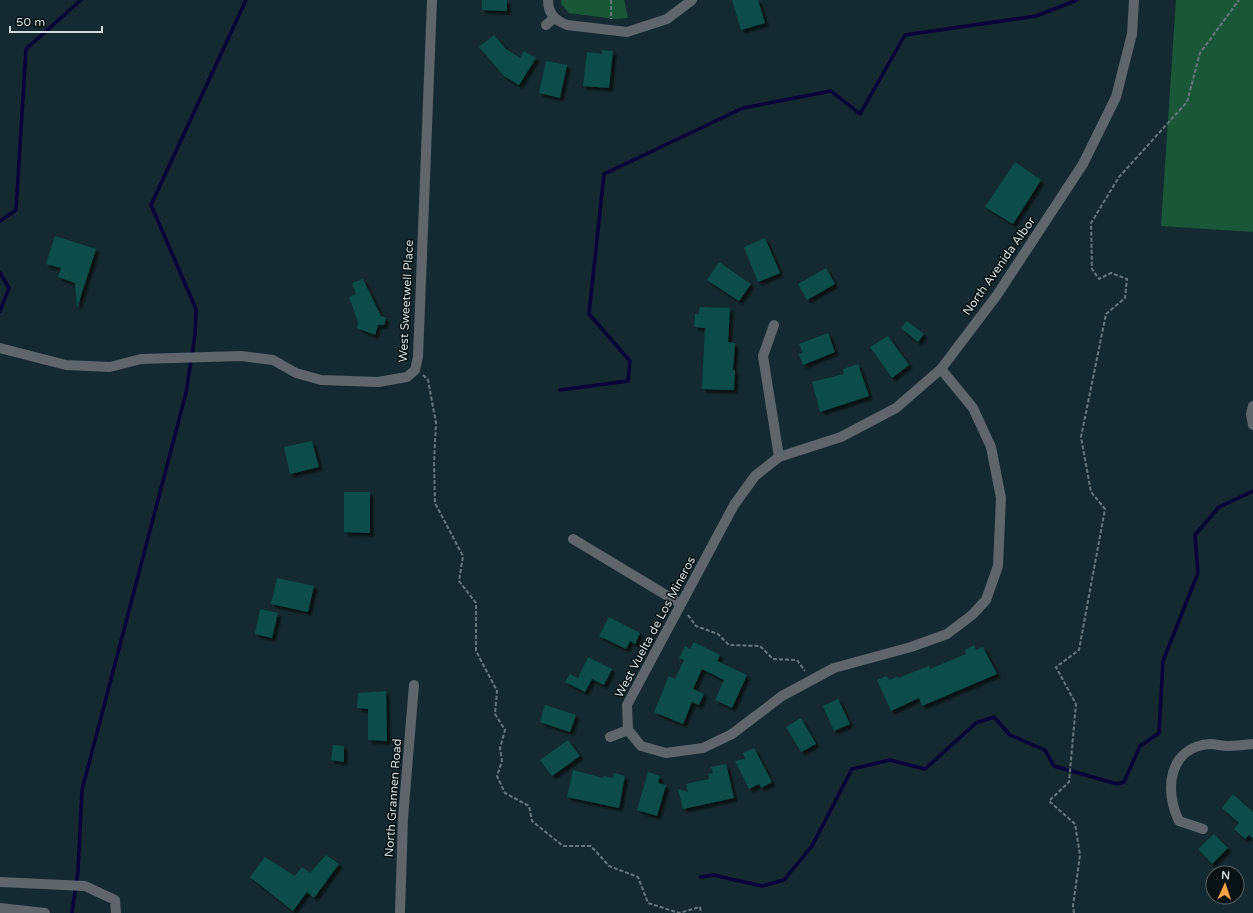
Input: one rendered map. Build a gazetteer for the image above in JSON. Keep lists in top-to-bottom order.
{
  "streets": {
    "street": [
      "North Avenida Albor",
      "West Sweetwell Place",
      "West Vuelta de Los Mineros",
      "North Grannen Road"
    ]
  },
  "crossings": [
    ["North Avenida Albor", "West Vuelta de Los Mineros"]
  ],
  "scale_bar": "50 m",
  "north": "top"
}
